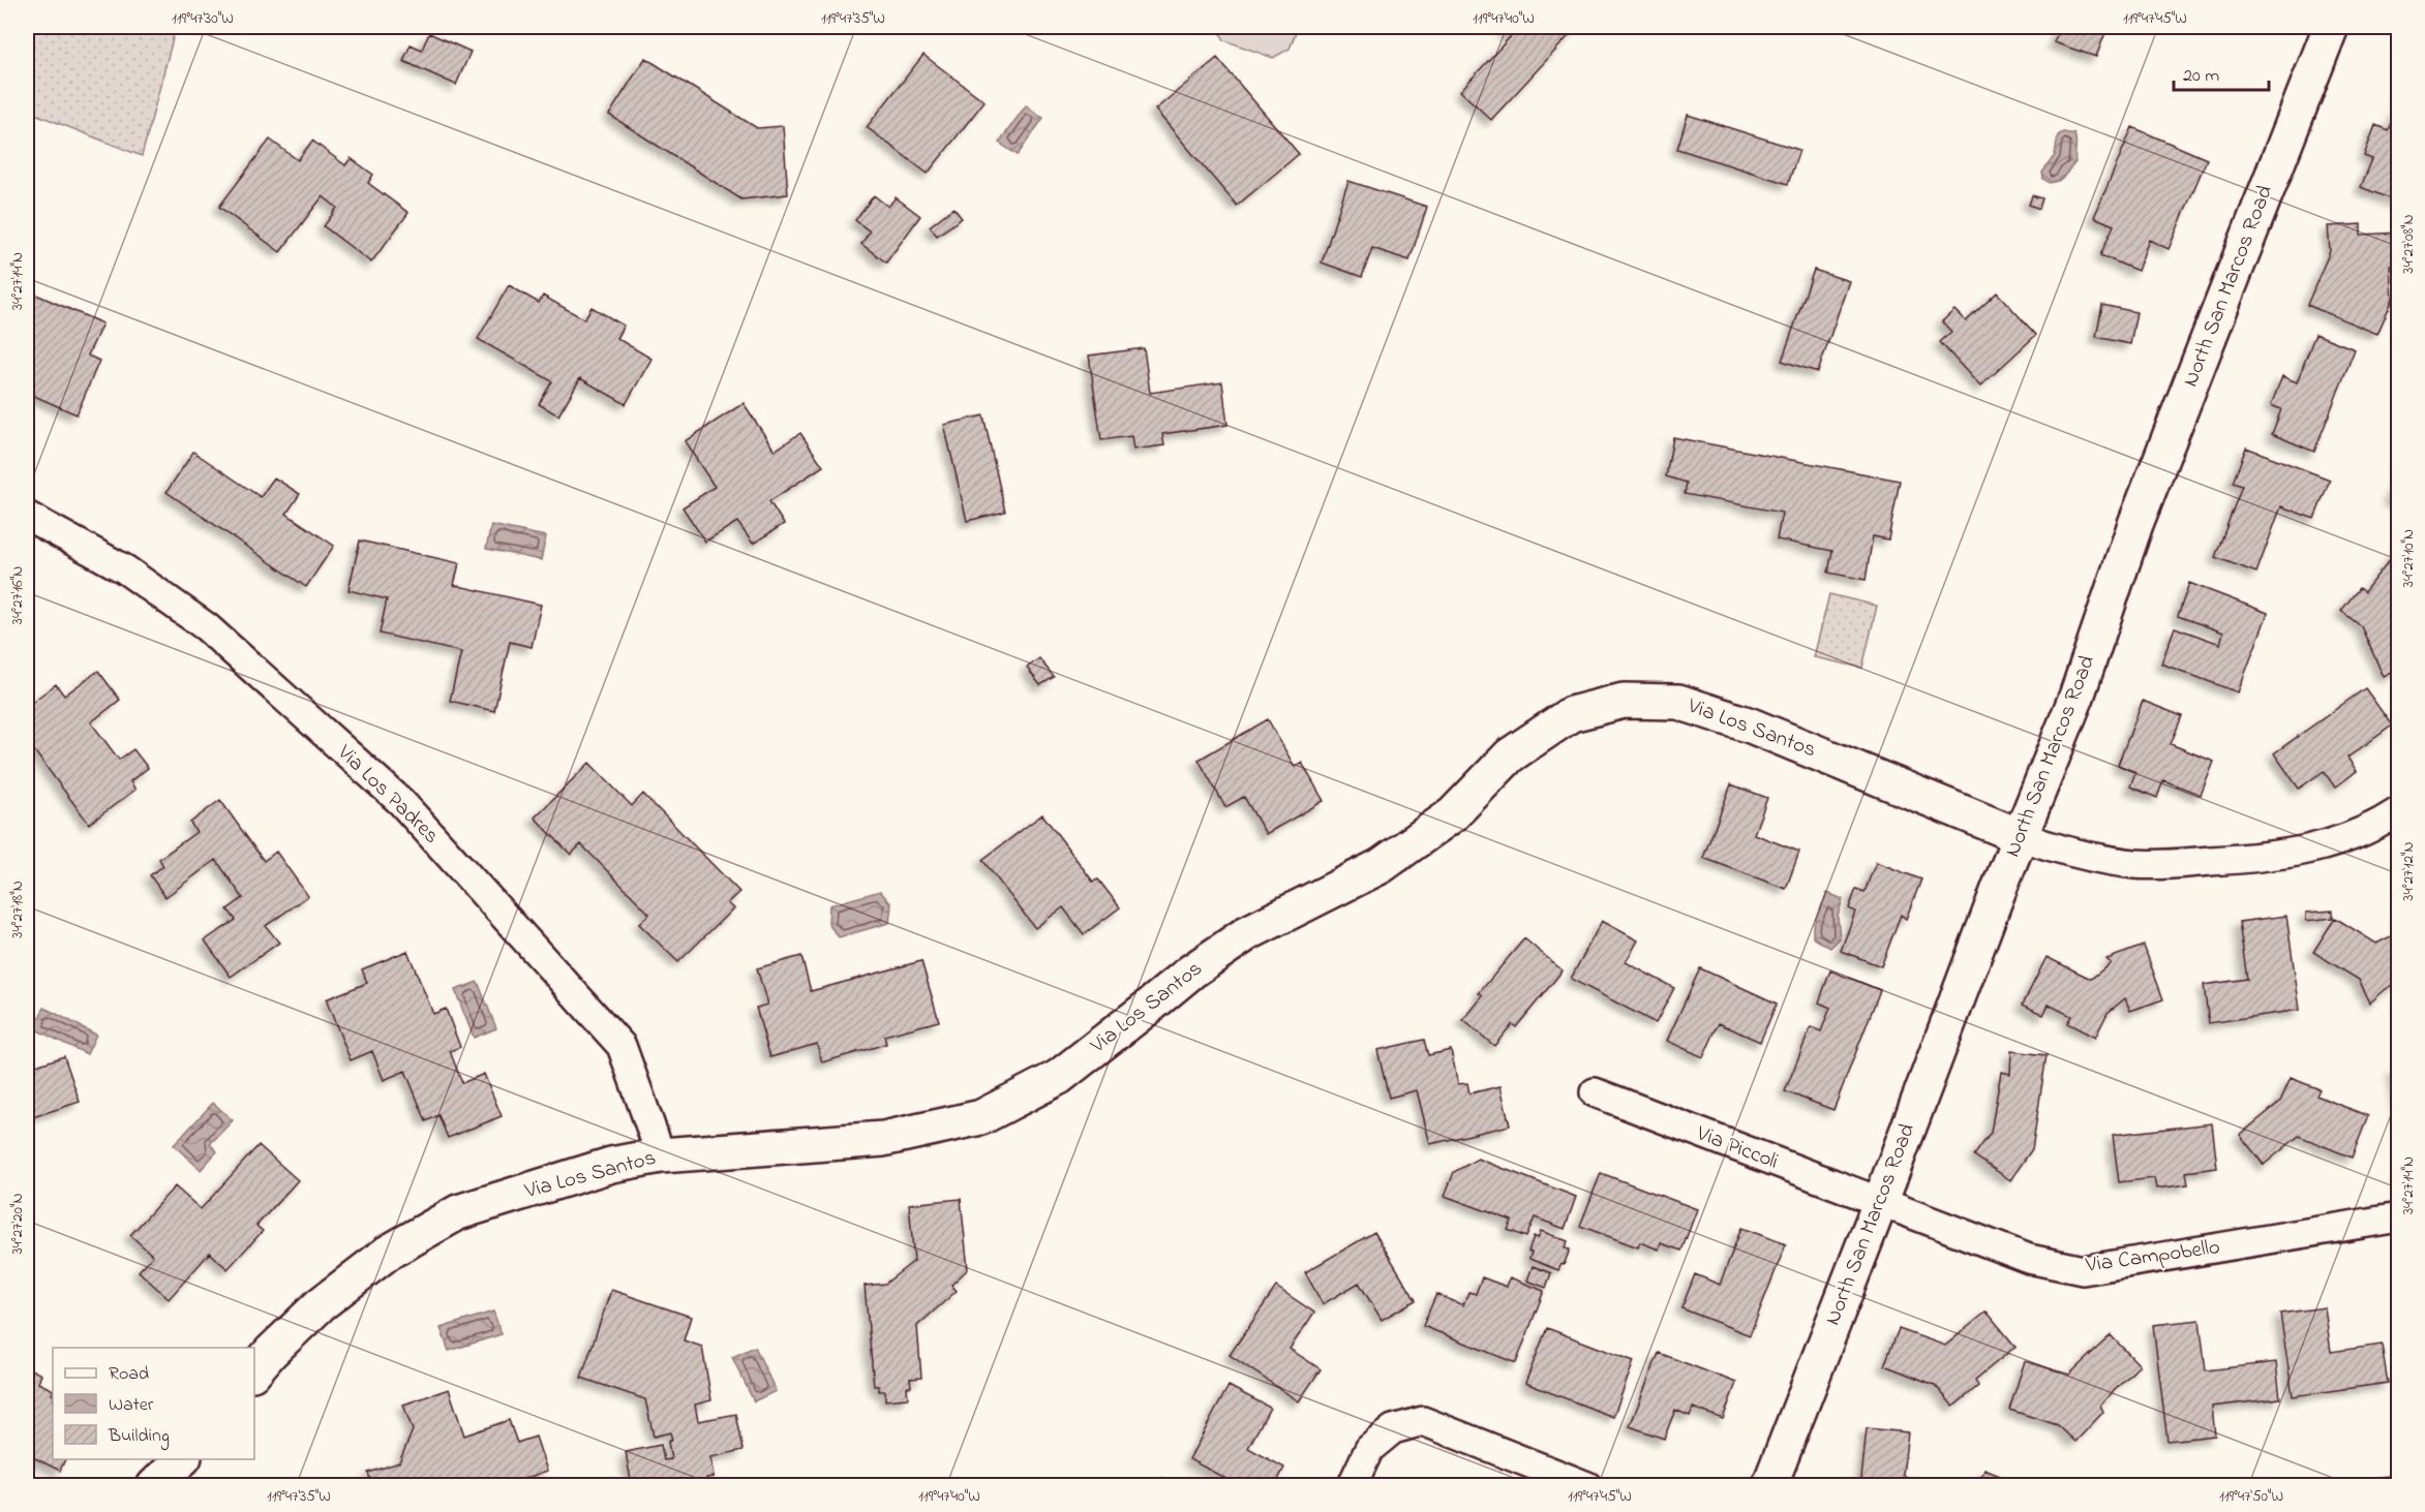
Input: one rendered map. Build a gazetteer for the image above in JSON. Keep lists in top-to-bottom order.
{
  "streets": {
    "street": [
      "North San Marcos Road",
      "Via Los Santos",
      "Via Los Padres",
      "Via Piccoli",
      "Via Campobello"
    ]
  },
  "crossings": [
    ["North San Marcos Road", "Via Los Santos"],
    ["North San Marcos Road", "Via Piccoli"],
    ["North San Marcos Road", "Via Campobello"],
    ["Via Los Santos", "Via Los Padres"],
    ["Via Piccoli", "Via Campobello"]
  ],
  "legend": ["Road", "Water", "Building"],
  "scale_bar": "20 m",
  "coordinates": [
    "119°47'30\"W",
    "119°47'35\"W",
    "119°47'40\"W",
    "119°47'45\"W",
    "34°27'08\"N",
    "34°27'14\"N",
    "34°27'10\"N",
    "34°27'16\"N",
    "34°27'12\"N",
    "34°27'18\"N",
    "34°27'20\"N",
    "119°47'50\"W"
  ]
}
